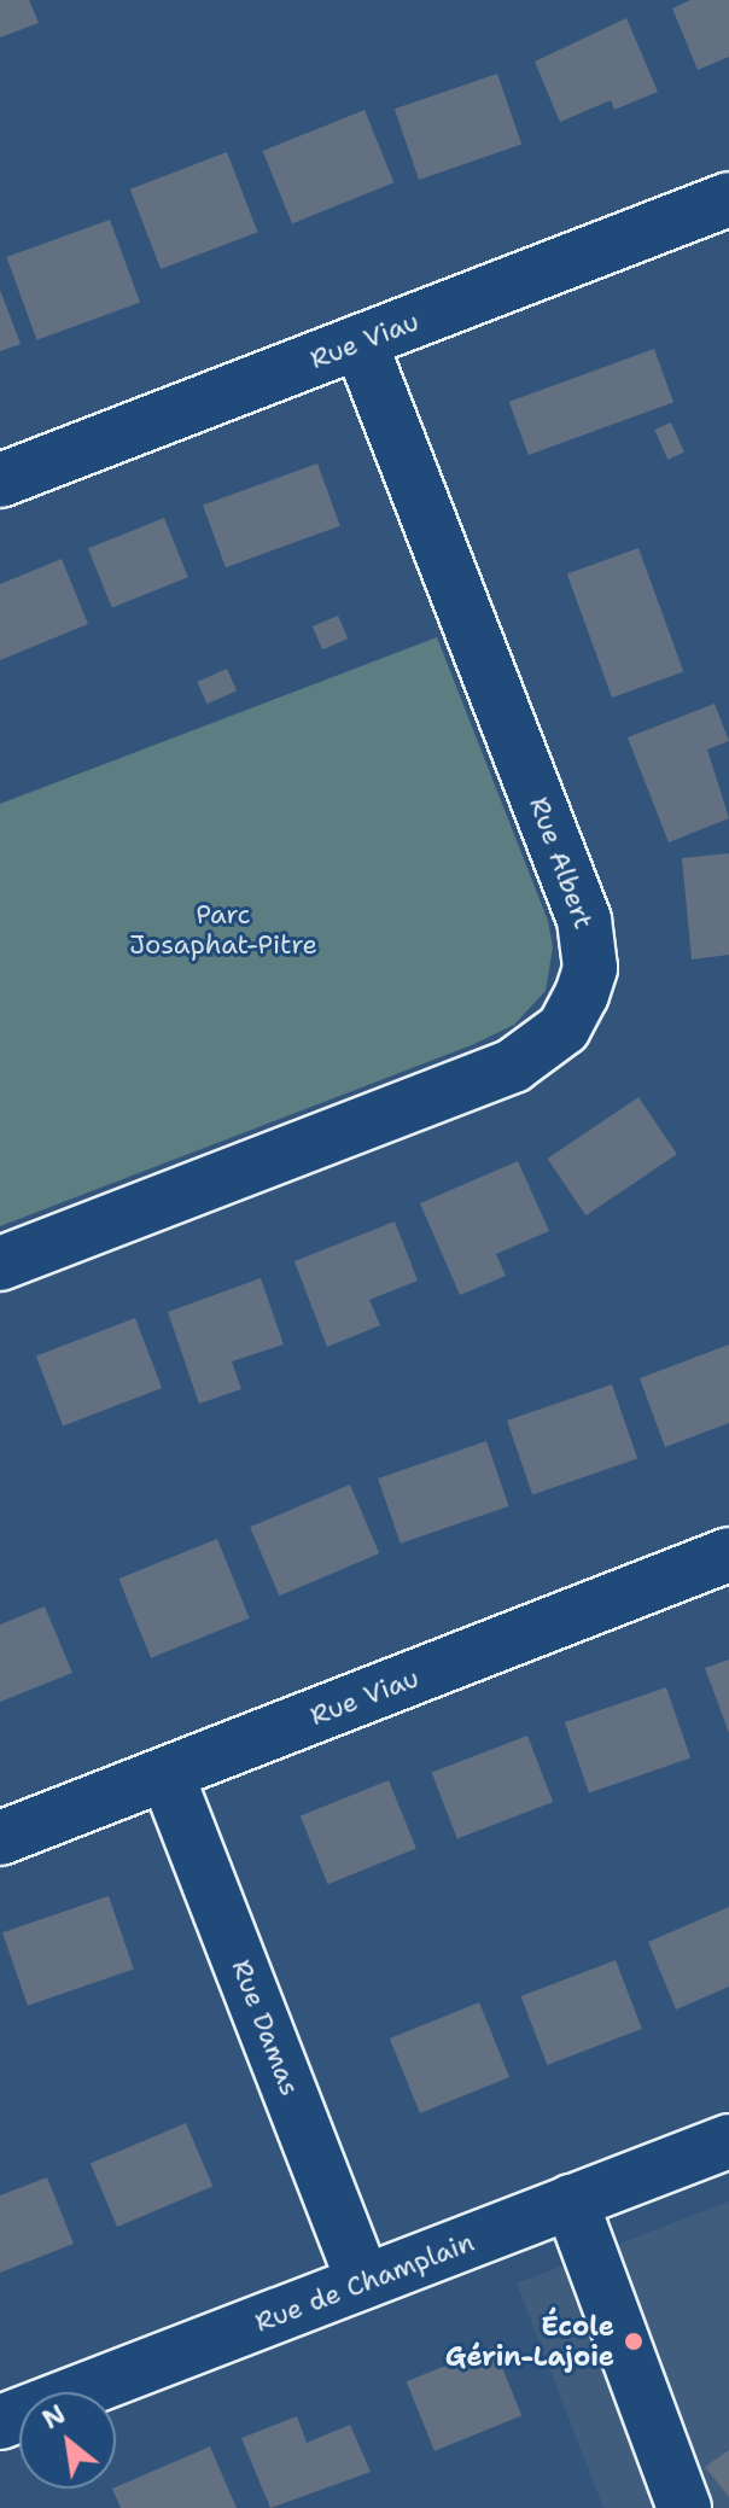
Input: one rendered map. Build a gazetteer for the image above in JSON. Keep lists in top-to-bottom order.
{
  "streets": {
    "street": [
      "Rue Viau",
      "Rue Albert",
      "Rue Damas",
      "Rue de Champlain"
    ]
  },
  "crossings": [
    ["Rue Viau", "Rue Albert"],
    ["Rue Viau", "Rue Damas"],
    ["Rue Damas", "Rue de Champlain"]
  ],
  "parks": ["Parc Josaphat-Pitre"],
  "places": ["École Gérin-Lajoie"],
  "north": "top left"
}
